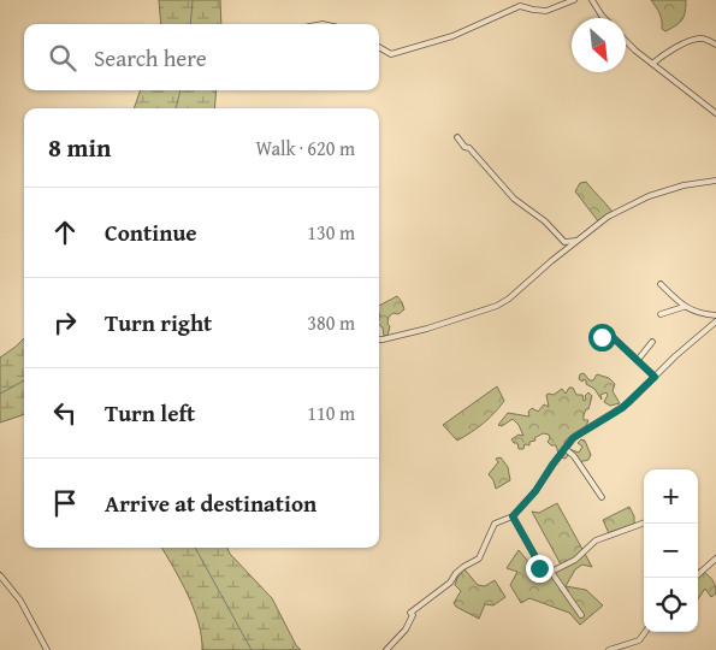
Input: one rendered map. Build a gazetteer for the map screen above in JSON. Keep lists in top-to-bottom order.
{
  "north": "bottom right",
  "page": {
    "search": "Search here",
    "heading": ["8 min", "Walk · 620 m"],
    "list": [
      ["Continue", "130 m"],
      ["Turn right", "380 m"],
      ["Turn left", "110 m"],
      "Arrive at destination"
    ],
    "map_buttons": ["+", "−"]
  }
}
